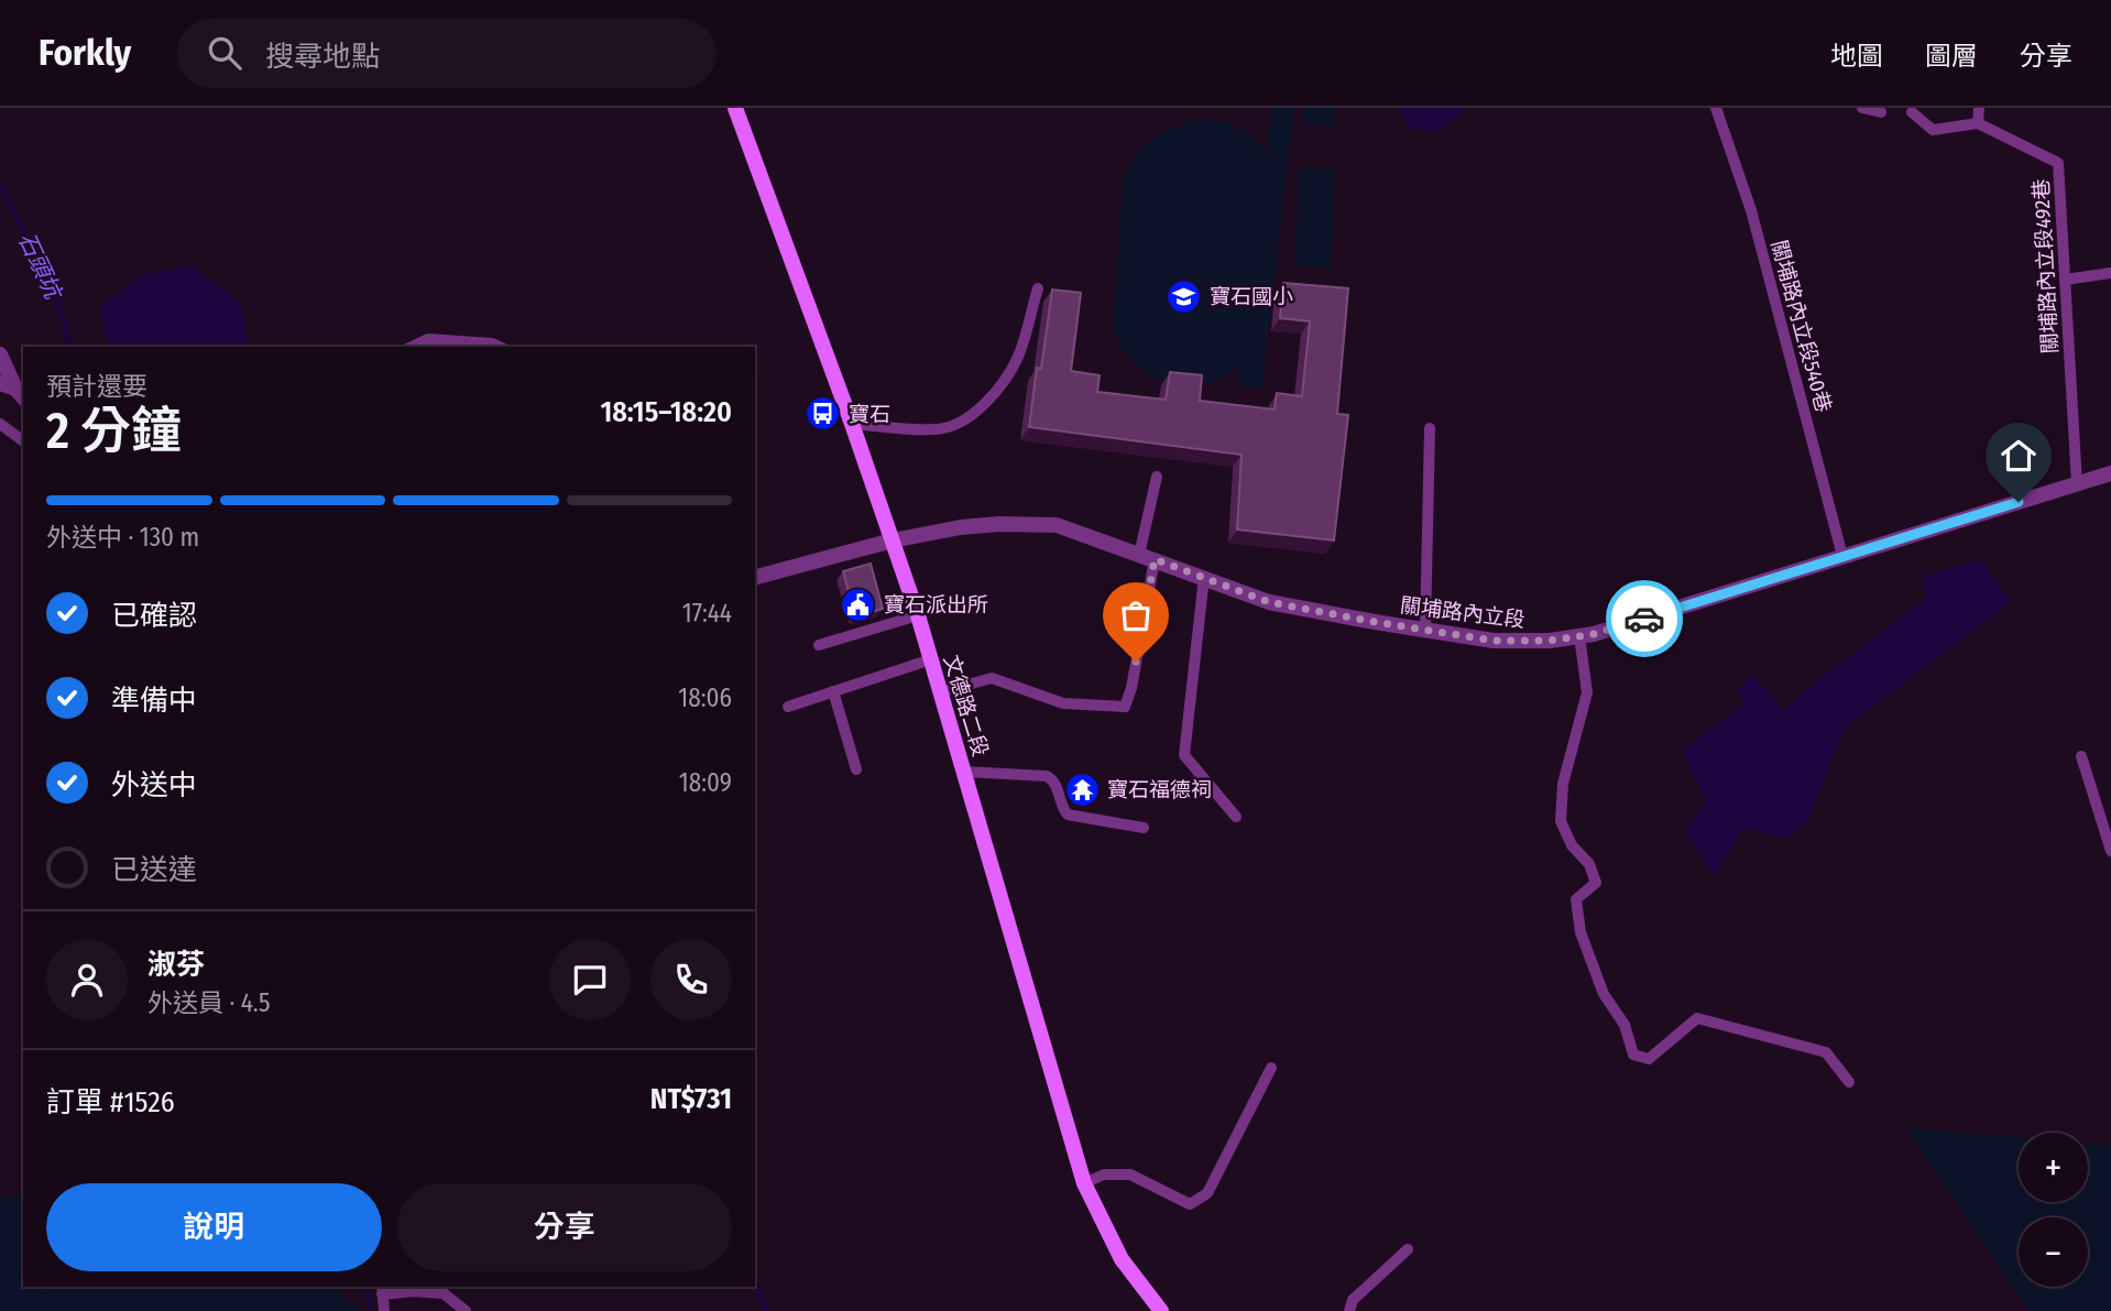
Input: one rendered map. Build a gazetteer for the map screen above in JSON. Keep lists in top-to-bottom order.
{
  "streets": {
    "main road": ["文德路二段"],
    "street": ["關埔路內立段"],
    "lane": ["關埔路內立段492巷", "關埔路內立段540巷"]
  },
  "crossings": [
    ["關埔路內立段492巷", "關埔路內立段"],
    ["關埔路內立段540巷", "關埔路內立段"],
    ["關埔路內立段", "文德路二段"]
  ],
  "water": ["石頭坑"],
  "places": {
    "school or university": ["寶石國小"],
    "bus stop": ["寶石"],
    "public building": ["寶石派出所"],
    "temple": ["寶石福德祠"]
  },
  "page": {
    "header": "Forkly",
    "search": "搜尋地點",
    "nav": ["地圖", "圖層", "分享"],
    "heading": ["2 分鐘", "預計還要", "18:15–18:20"],
    "panel": [
      "淑芬",
      "外送員 · 4.5",
      "訂單 #1526",
      "NT$731"
    ],
    "bar": "外送中 · 130 m",
    "list": [
      ["已確認", "17:44"],
      ["準備中", "18:06"],
      ["外送中", "18:09"],
      "已送達"
    ],
    "map_buttons": ["+", "−"],
    "buttons": ["說明", "分享"]
  }
}
